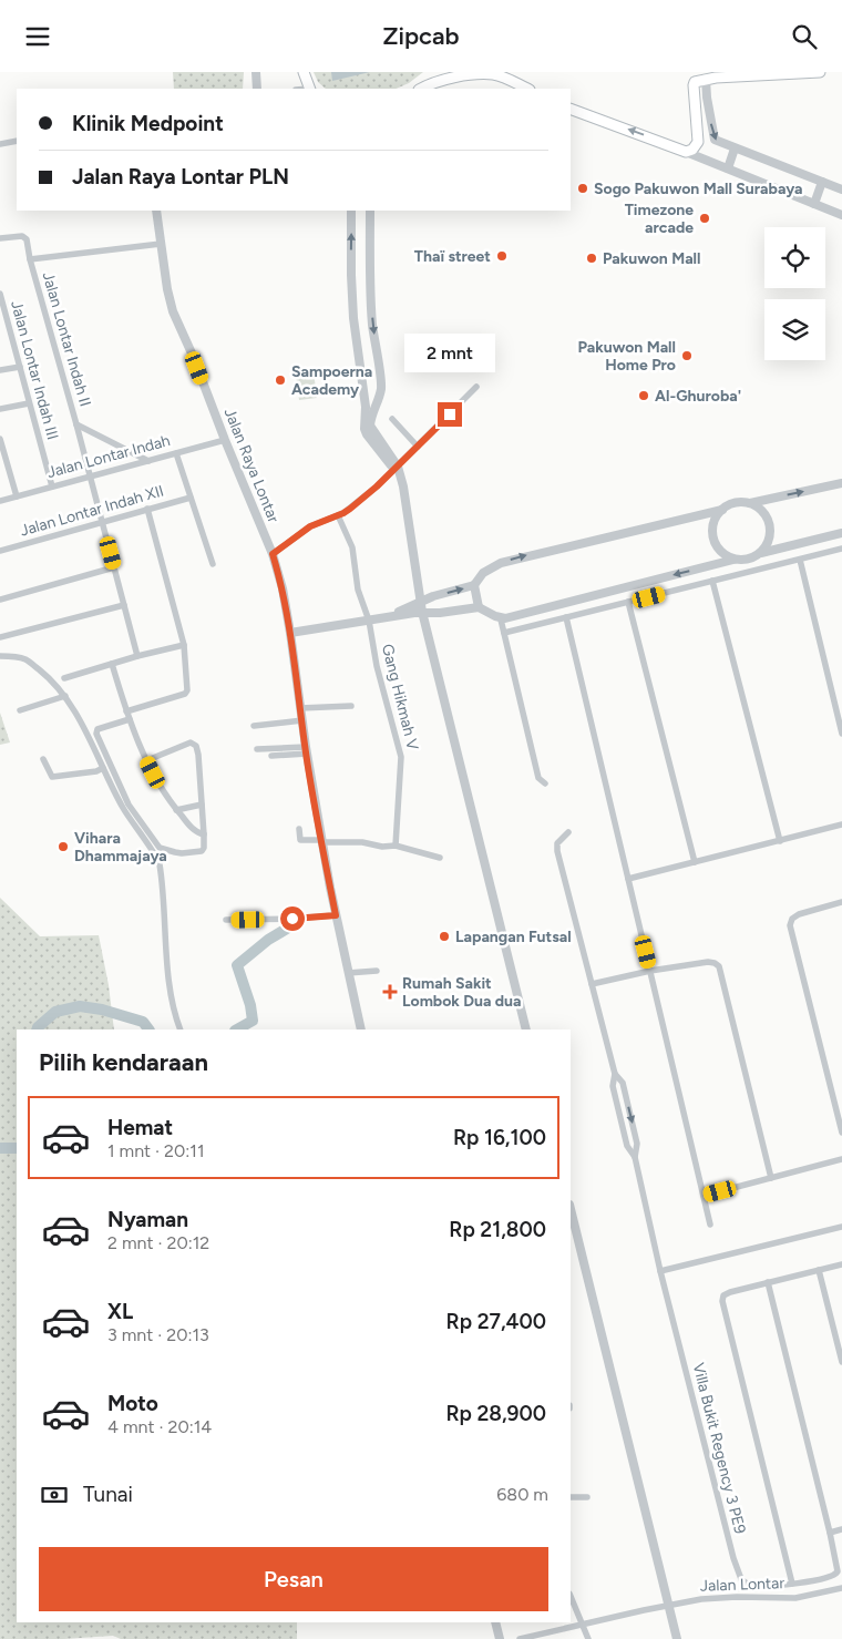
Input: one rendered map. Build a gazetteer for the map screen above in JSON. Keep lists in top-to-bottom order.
{
  "streets": {
    "street": [
      "Jalan Lontar Indah II",
      "Jalan Lontar Indah III",
      "Jalan Lontar Indah",
      "Jalan Raya Lontar",
      "Jalan Lontar Indah XII",
      "Gang Hikmah V",
      "Villa Bukit Regency 3 PE9",
      "Jalan Lontar"
    ]
  },
  "crossings": [
    ["Jalan Lontar Indah II", "Jalan Lontar Indah"],
    ["Jalan Lontar Indah II", "Jalan Raya Lontar"],
    ["Jalan Lontar Indah II", "Jalan Lontar Indah XII"],
    ["Jalan Lontar Indah III", "Jalan Lontar Indah"],
    ["Jalan Lontar Indah", "Jalan Raya Lontar"]
  ],
  "places": {
    "other": [
      "Sogo Pakuwon Mall Surabaya",
      "Timezone arcade",
      "Thaï street",
      "Pakuwon Mall",
      "Pakuwon Mall Home Pro",
      "Sampoerna Academy",
      "Al-Ghuroba'",
      "Vihara Dhammajaya",
      "Lapangan Futsal"
    ],
    "health": ["Rumah Sakit Lombok Dua dua"]
  },
  "page": {
    "header": "Zipcab",
    "banner": ["Klinik Medpoint", "Jalan Raya Lontar PLN"],
    "bubble": "2 mnt",
    "heading": "Pilih kendaraan",
    "list": [
      {
        "name": "Hemat",
        "note": "1 mnt · 20:11",
        "value": "Rp 16,100"
      },
      {
        "name": "Nyaman",
        "note": "2 mnt · 20:12",
        "value": "Rp 21,800"
      },
      {
        "name": "XL",
        "note": "3 mnt · 20:13",
        "value": "Rp 27,400"
      },
      {
        "name": "Moto",
        "note": "4 mnt · 20:14",
        "value": "Rp 28,900"
      }
    ],
    "pay": ["Tunai", "680 m"],
    "buttons": "Pesan"
  }
}
